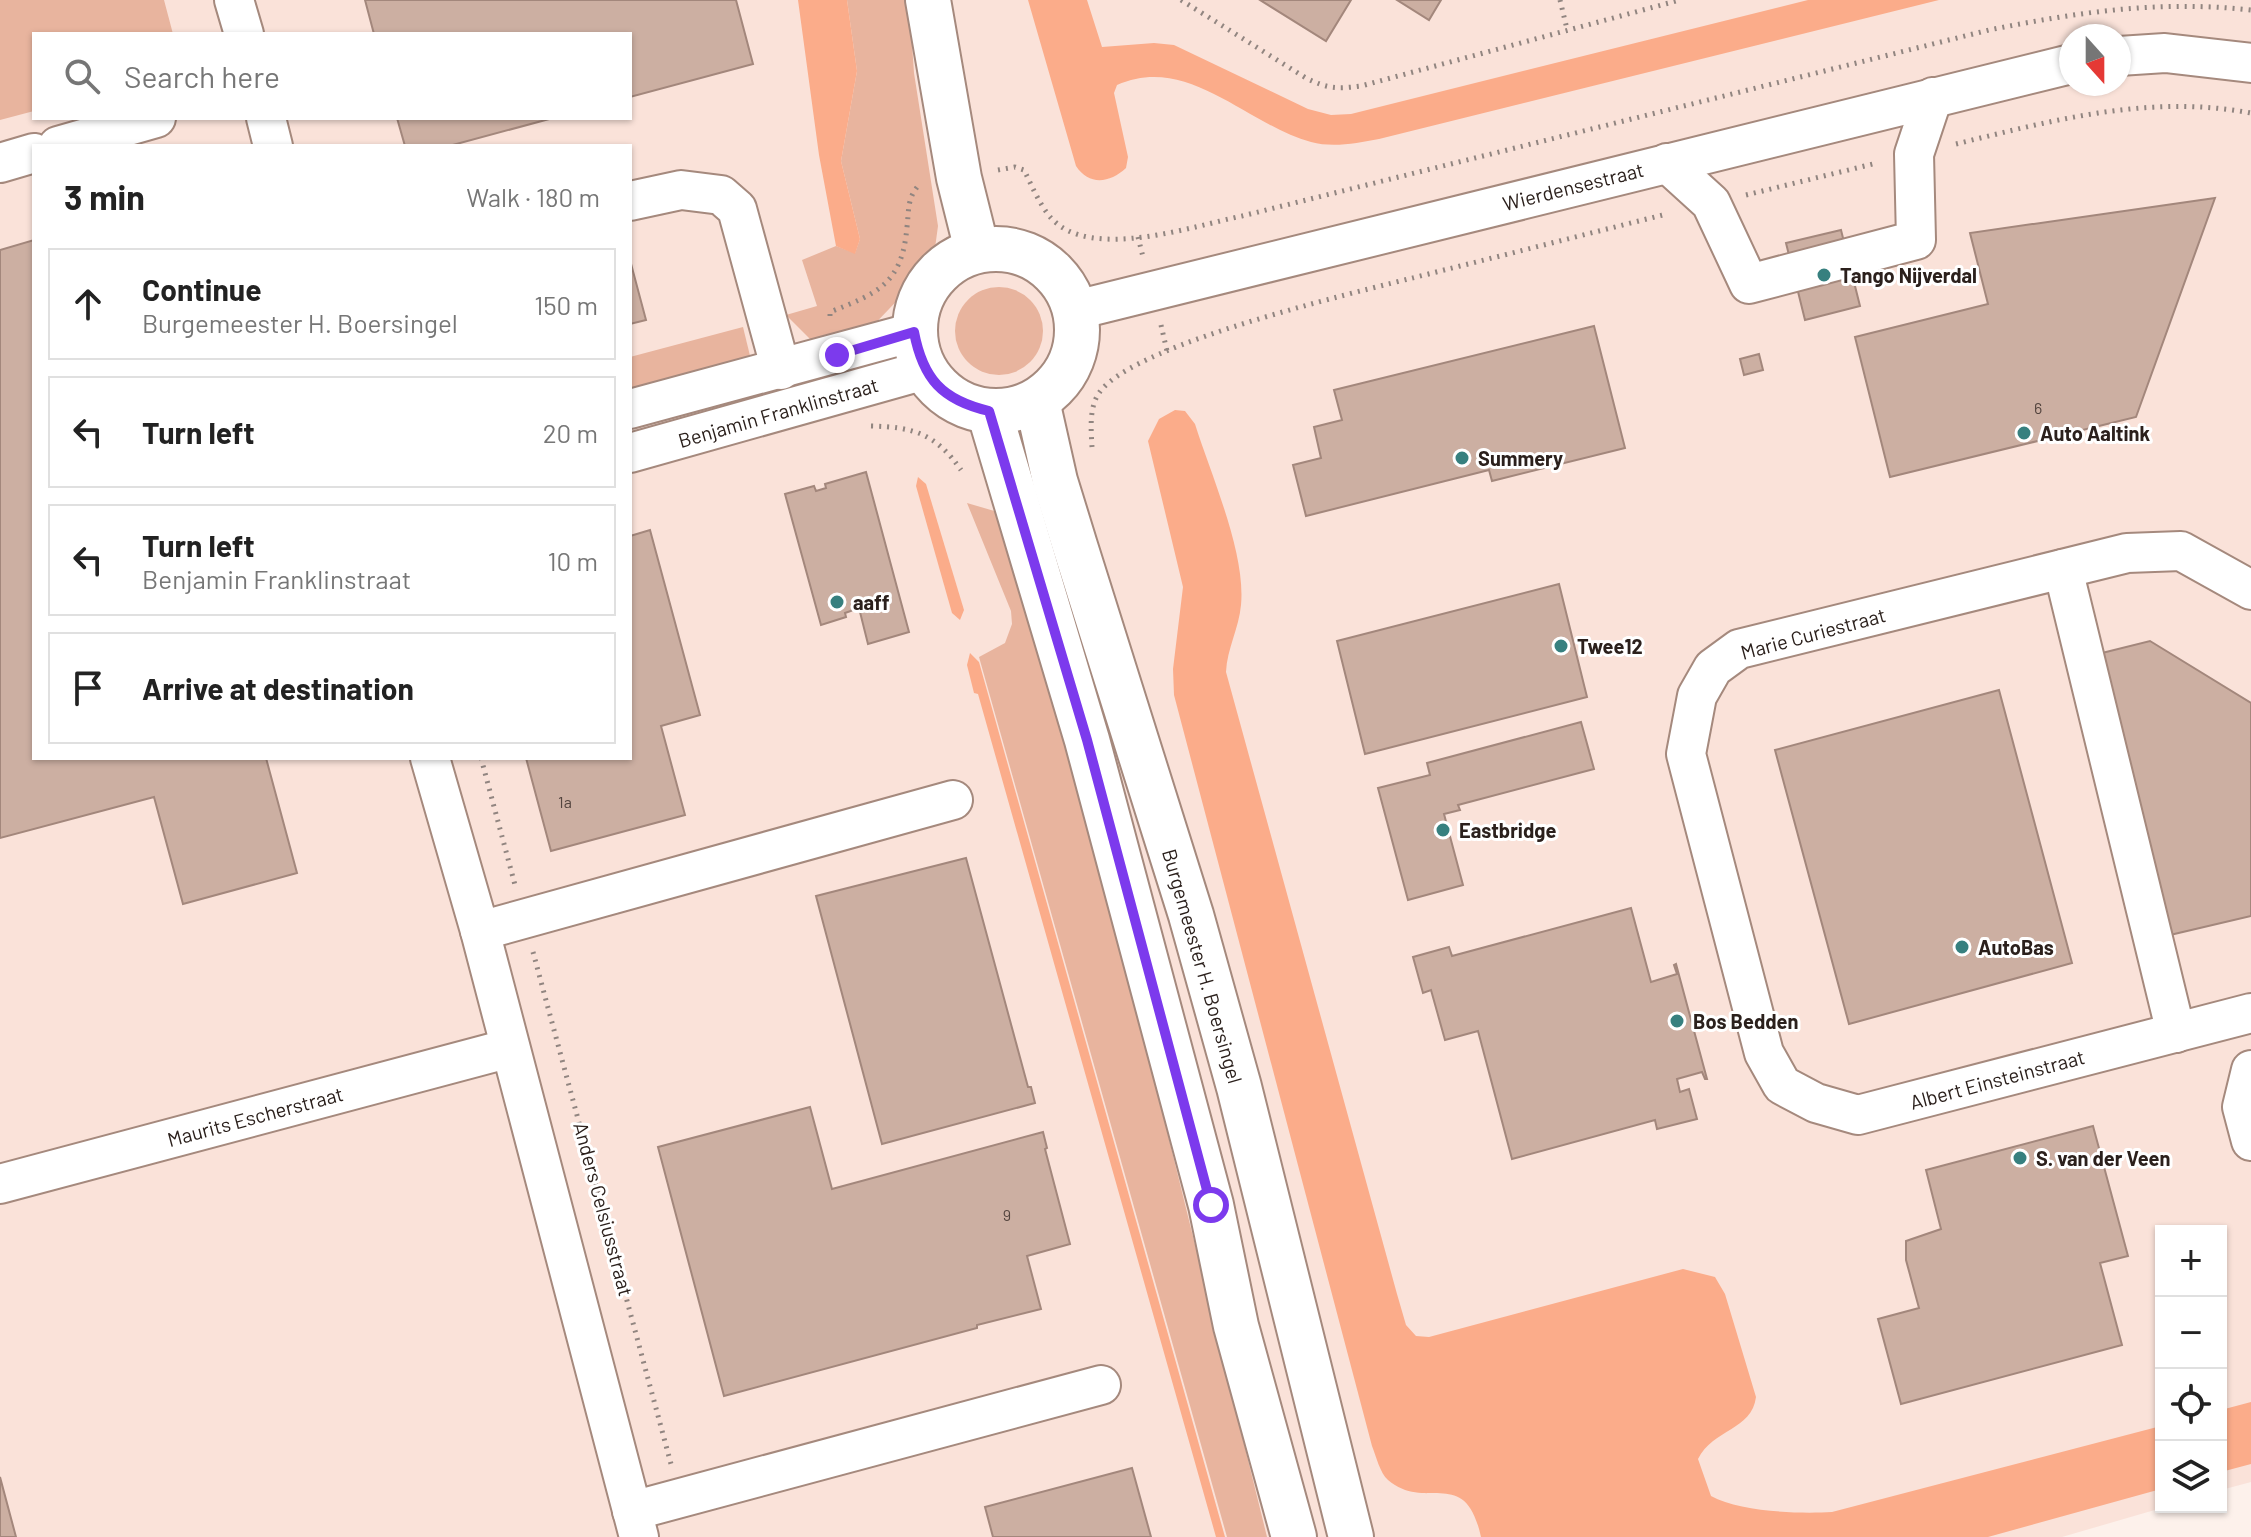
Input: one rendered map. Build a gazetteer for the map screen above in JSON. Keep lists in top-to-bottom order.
{
  "streets": {
    "main road": ["Burgemeester H. Boersingel"],
    "street": [
      "Wierdensestraat",
      "Benjamin Franklinstraat",
      "Marie Curiestraat",
      "Albert Einsteinstraat",
      "Maurits Escherstraat"
    ],
    "path": ["Anders Celsiusstraat"]
  },
  "crossings": [
    ["Wierdensestraat", "Benjamin Franklinstraat"],
    ["Wierdensestraat", "Burgemeester H. Boersingel"],
    ["Benjamin Franklinstraat", "Burgemeester H. Boersingel"],
    ["Marie Curiestraat", "Albert Einsteinstraat"]
  ],
  "places": [
    "Tango Nijverdal",
    "Auto Aaltink",
    "Summery",
    "aaff",
    "Twee12",
    "Eastbridge",
    "AutoBas",
    "Bos Bedden",
    "S. van der Veen"
  ],
  "house_numbers": ["6", "1a", "9"],
  "north": "bottom",
  "page": {
    "search": "Search here",
    "heading": ["3 min", "Walk · 180 m"],
    "list": [
      ["Continue", "Burgemeester H. Boersingel", "150 m"],
      ["Turn left", "20 m"],
      ["Turn left", "Benjamin Franklinstraat", "10 m"],
      "Arrive at destination"
    ],
    "map_buttons": ["+", "−"]
  }
}
